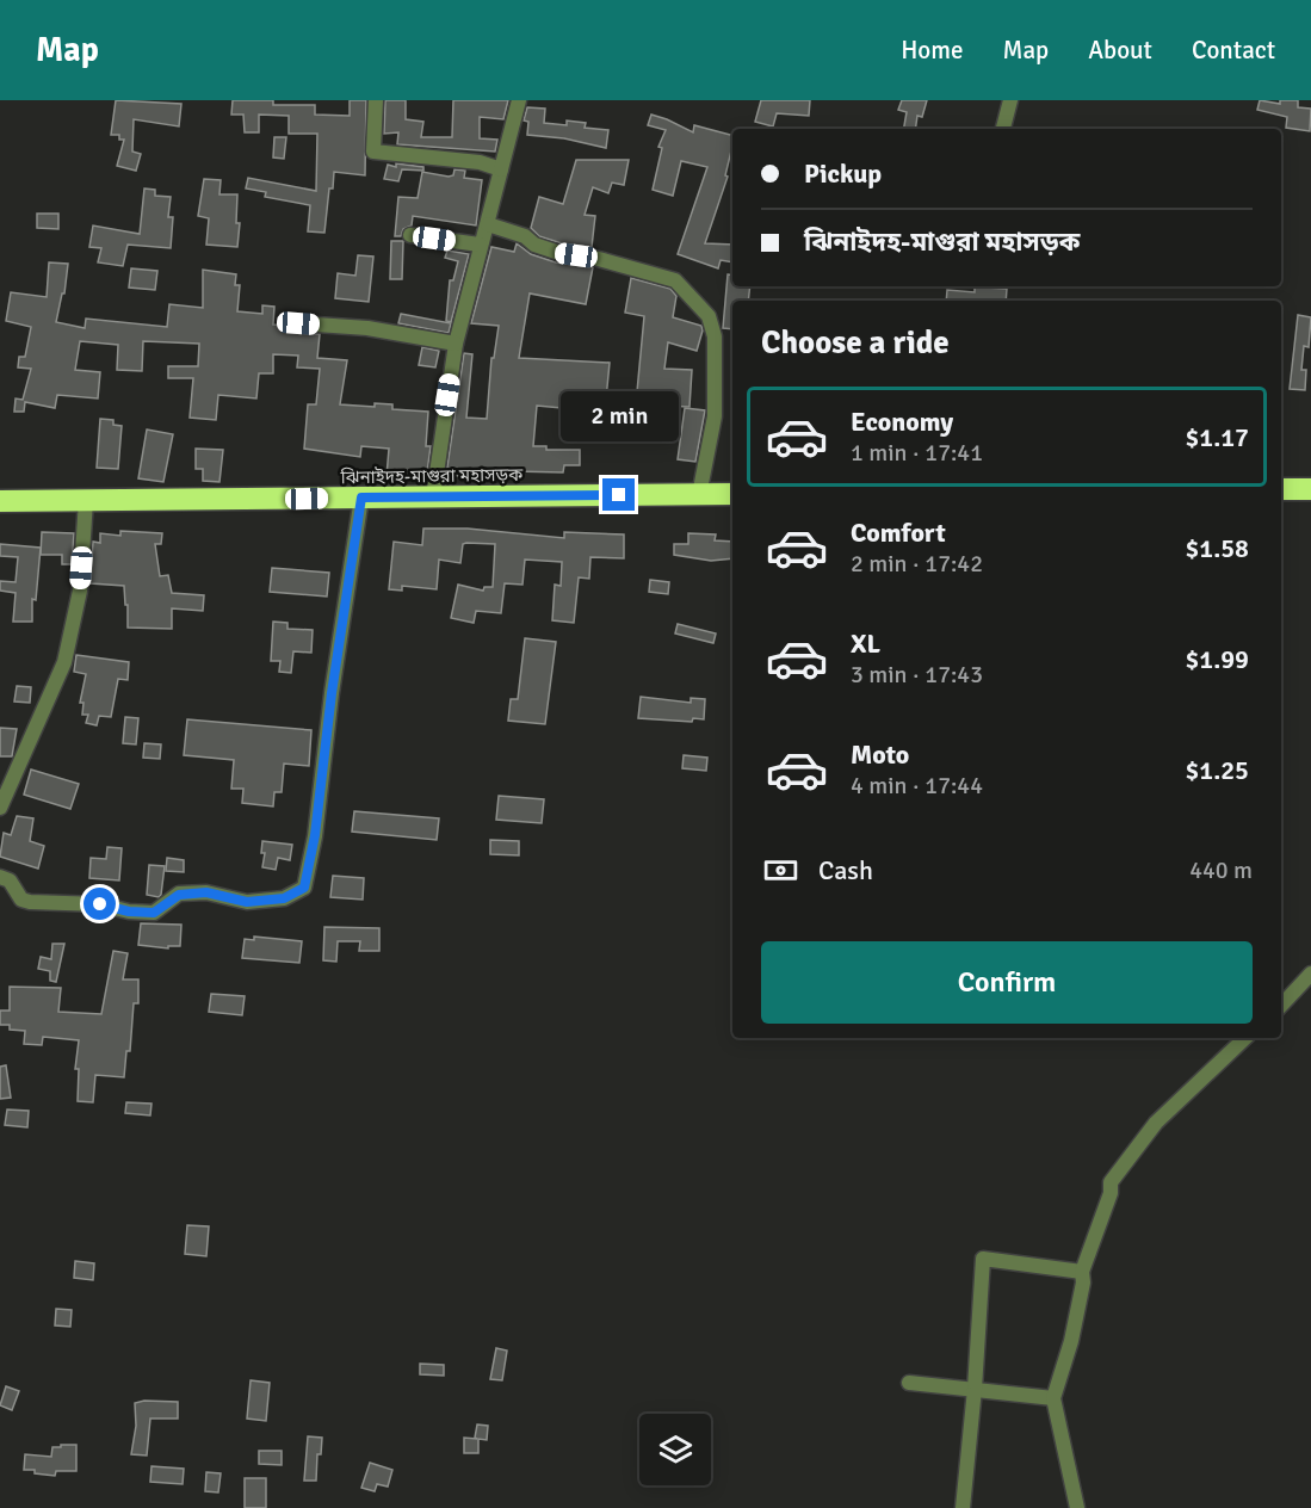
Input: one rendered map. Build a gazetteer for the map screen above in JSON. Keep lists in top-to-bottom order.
{
  "streets": {
    "highway": ["ঝিনাইদহ-মাগুরা মহাসড়ক"]
  },
  "page": {
    "header": "Map",
    "nav": [
      "Home",
      "Map",
      "About",
      "Contact"
    ],
    "banner": ["Pickup", "ঝিনাইদহ-মাগুরা মহাসড়ক"],
    "heading": "Choose a ride",
    "list": [
      {
        "name": "Economy",
        "note": "1 min · 17:41",
        "value": "$1.17"
      },
      {
        "name": "Comfort",
        "note": "2 min · 17:42",
        "value": "$1.58"
      },
      {
        "name": "XL",
        "note": "3 min · 17:43",
        "value": "$1.99"
      },
      {
        "name": "Moto",
        "note": "4 min · 17:44",
        "value": "$1.25"
      }
    ],
    "bubble": "2 min",
    "pay": ["Cash", "440 m"],
    "buttons": "Confirm"
  }
}
